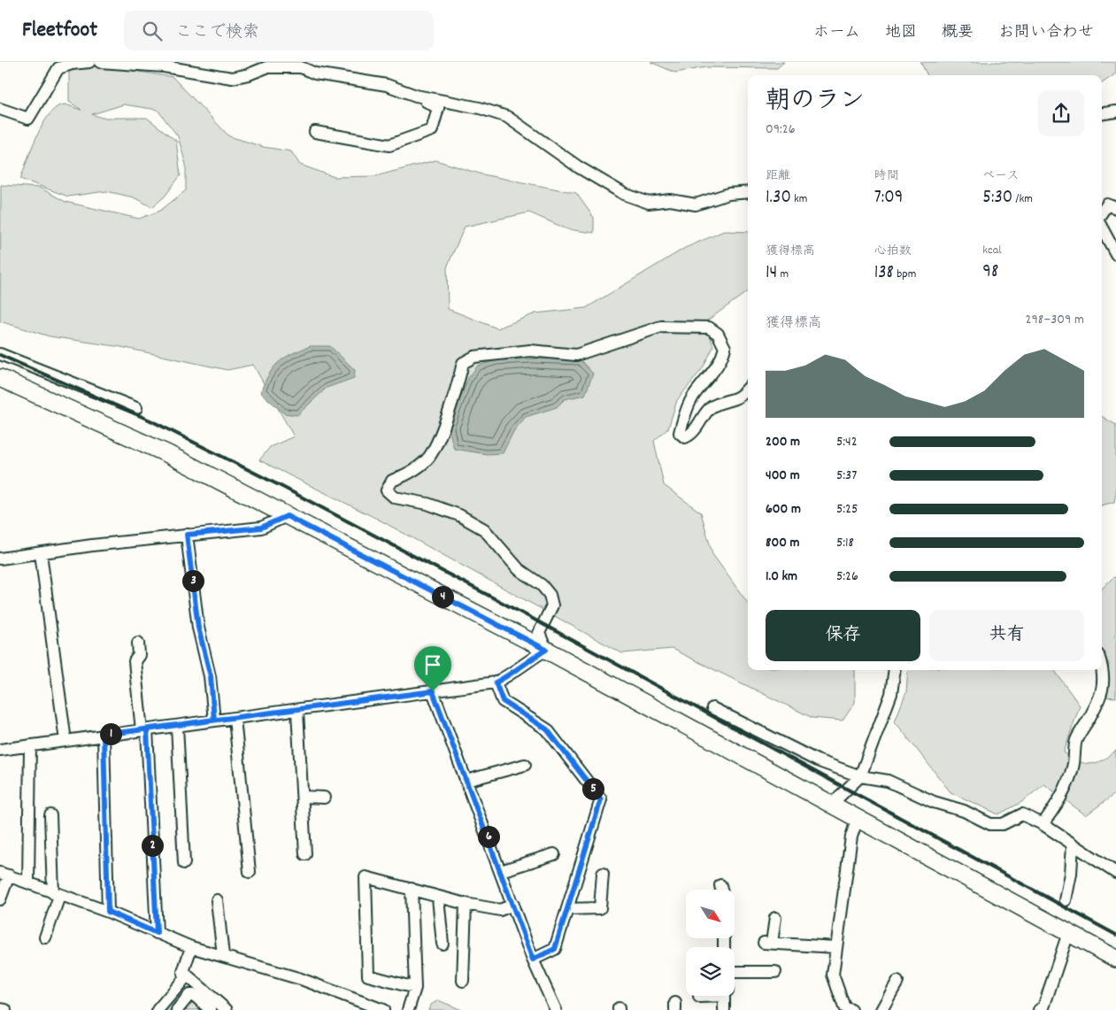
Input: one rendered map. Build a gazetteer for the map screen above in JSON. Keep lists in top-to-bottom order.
{
  "north": "bottom right",
  "page": {
    "header": "Fleetfoot",
    "search": "ここで検索",
    "nav": [
      "ホーム",
      "地図",
      "概要",
      "お問い合わせ"
    ],
    "heading": ["朝のラン", "09:26"],
    "stats": [
      ["距離", "1.30 km"],
      ["時間", "7:09"],
      ["ペース", "5:30 /km"],
      ["獲得標高", "14 m"],
      ["心拍数", "138 bpm"],
      ["kcal", "98"]
    ],
    "chart": ["獲得標高", "298–309 m"],
    "list": [
      {
        "name": "200 m",
        "note": "5:42"
      },
      {
        "name": "400 m",
        "note": "5:37"
      },
      {
        "name": "600 m",
        "note": "5:25"
      },
      {
        "name": "800 m",
        "note": "5:18"
      },
      {
        "name": "1.0 km",
        "note": "5:26"
      }
    ],
    "pins": [
      "3",
      "4",
      "1",
      "5",
      "6",
      "2"
    ],
    "buttons": ["保存", "共有"]
  }
}
